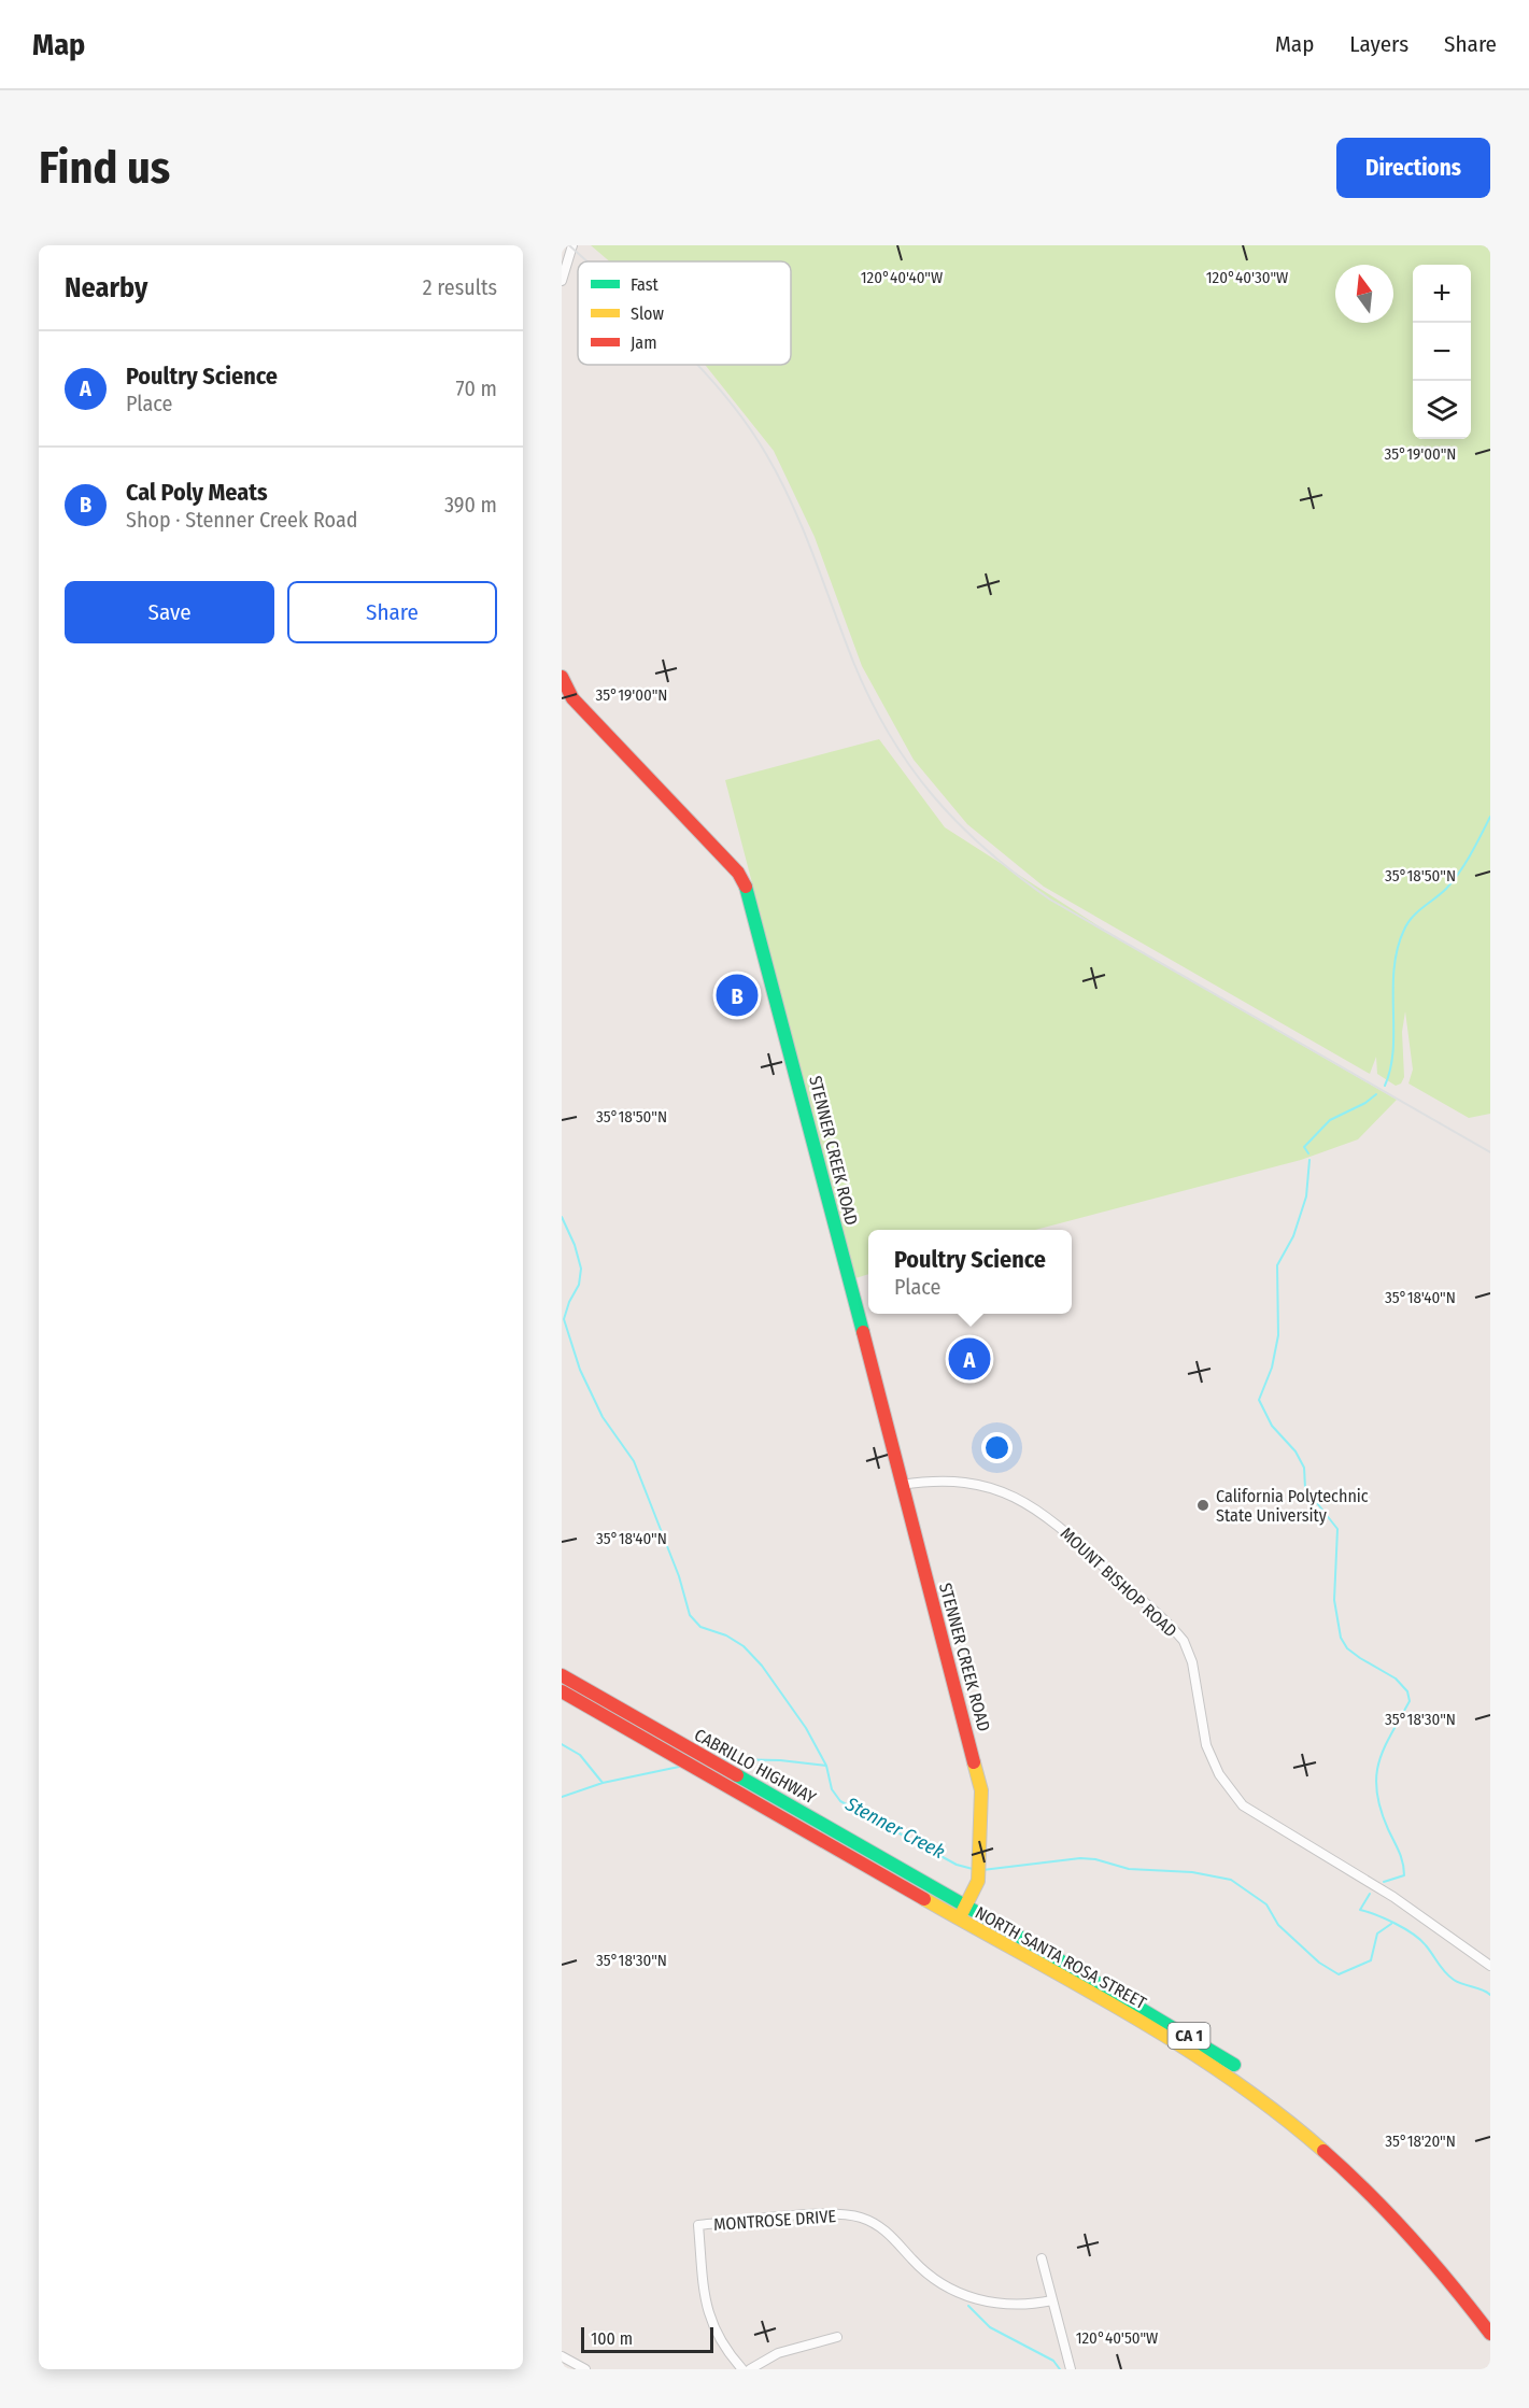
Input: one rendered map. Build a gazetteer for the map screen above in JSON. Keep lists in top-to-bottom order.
{
  "streets": {
    "main road": [
      "STENNER CREEK ROAD",
      "CABRILLO HIGHWAY",
      "NORTH SANTA ROSA STREET",
      "CA 1"
    ],
    "street": ["MOUNT BISHOP ROAD", "MONTROSE DRIVE"]
  },
  "crossings": [
    ["STENNER CREEK ROAD", "MOUNT BISHOP ROAD"],
    ["STENNER CREEK ROAD", "CABRILLO HIGHWAY"],
    ["STENNER CREEK ROAD", "NORTH SANTA ROSA STREET"],
    ["CABRILLO HIGHWAY", "NORTH SANTA ROSA STREET"]
  ],
  "water": ["Stenner Creek"],
  "places": ["California Polytechnic State University"],
  "legend": ["Fast", "Slow", "Jam"],
  "scale_bar": "100 m",
  "north": "top",
  "page": {
    "header": "Map",
    "nav": ["Map", "Layers", "Share"],
    "buttons": [
      "Directions",
      ["Save", "Share"]
    ],
    "title": "Find us",
    "heading": ["Nearby", "2 results"],
    "map_buttons": ["+", "−"],
    "list": [
      {
        "mark": "A",
        "name": "Poultry Science",
        "note": "Place",
        "value": "70 m"
      },
      {
        "mark": "B",
        "name": "Cal Poly Meats",
        "note": "Shop · Stenner Creek Road",
        "value": "390 m"
      }
    ],
    "pins": ["B", "A"],
    "popup": ["Poultry Science", "Place"],
    "scale": "100 m"
  },
  "coordinates": [
    "120°40'40\"W",
    "120°40'30\"W",
    "35°19'00\"N",
    "35°18'50\"N",
    "35°18'40\"N",
    "35°18'30\"N",
    "35°18'20\"N",
    "120°40'50\"W"
  ]
}
